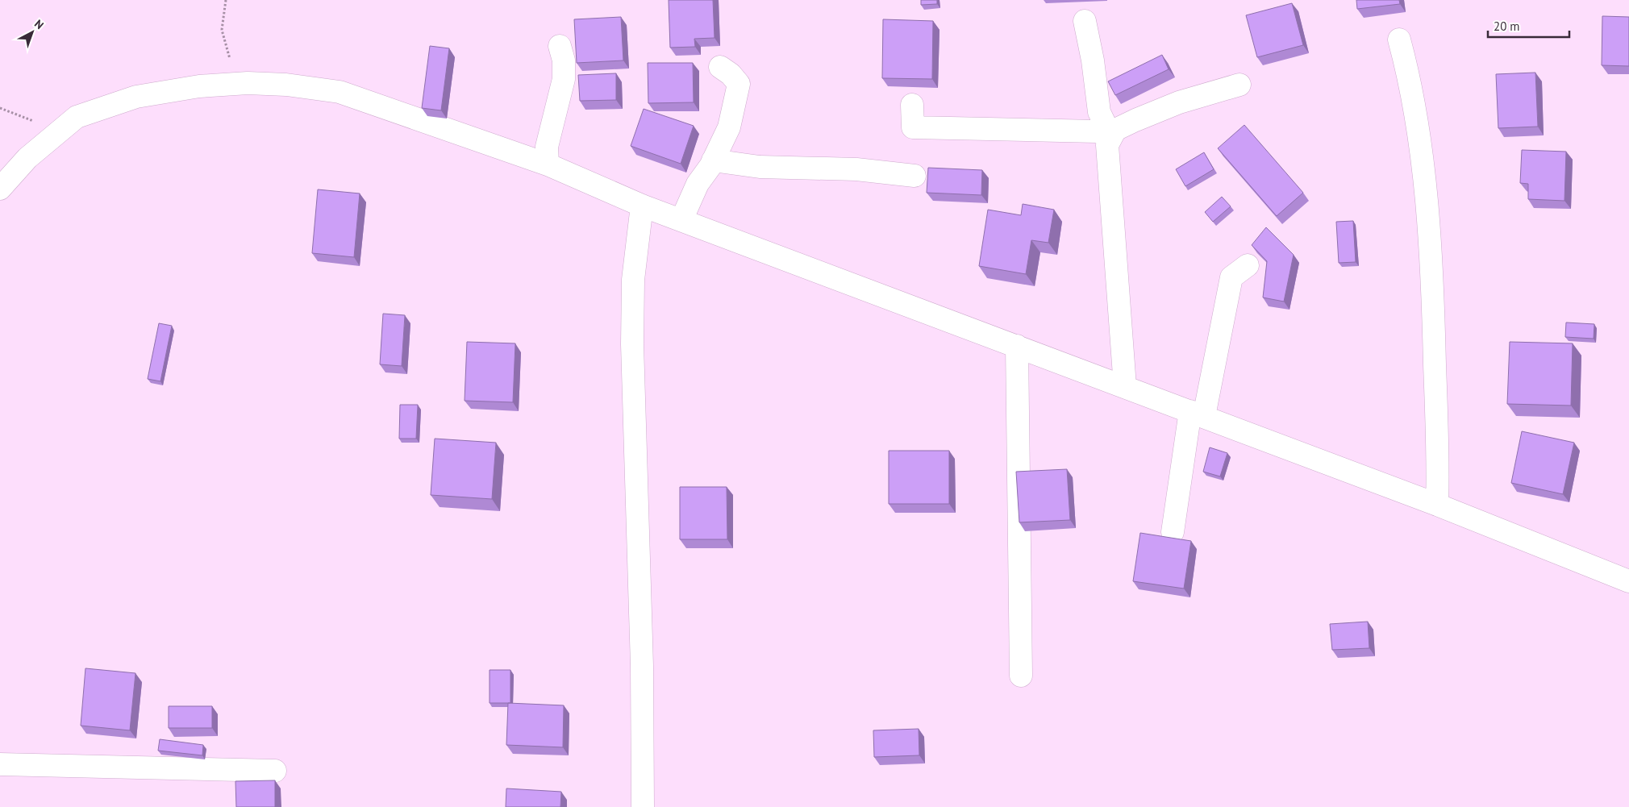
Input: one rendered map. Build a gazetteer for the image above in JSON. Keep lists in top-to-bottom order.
{
  "scale_bar": "20 m",
  "north": "top right"
}
